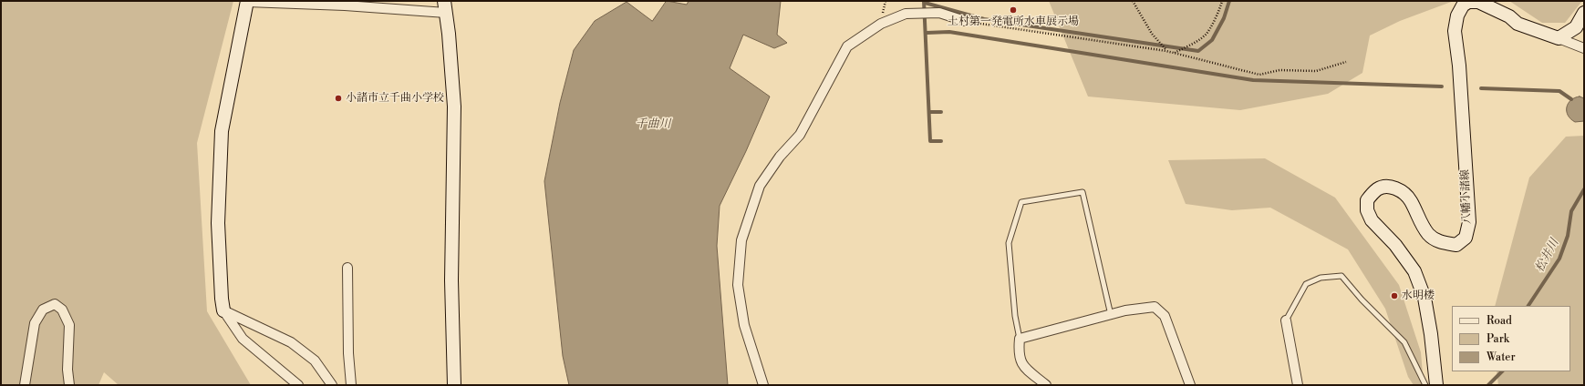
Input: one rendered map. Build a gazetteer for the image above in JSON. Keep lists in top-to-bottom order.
{
  "streets": {
    "main road": ["八幡小諸線"]
  },
  "water": ["千曲川", "松井川"],
  "places": ["土村第一発電所水車展示場", "小諸市立千曲小学校", "水明楼"],
  "legend": ["Road", "Park", "Water"]
}
